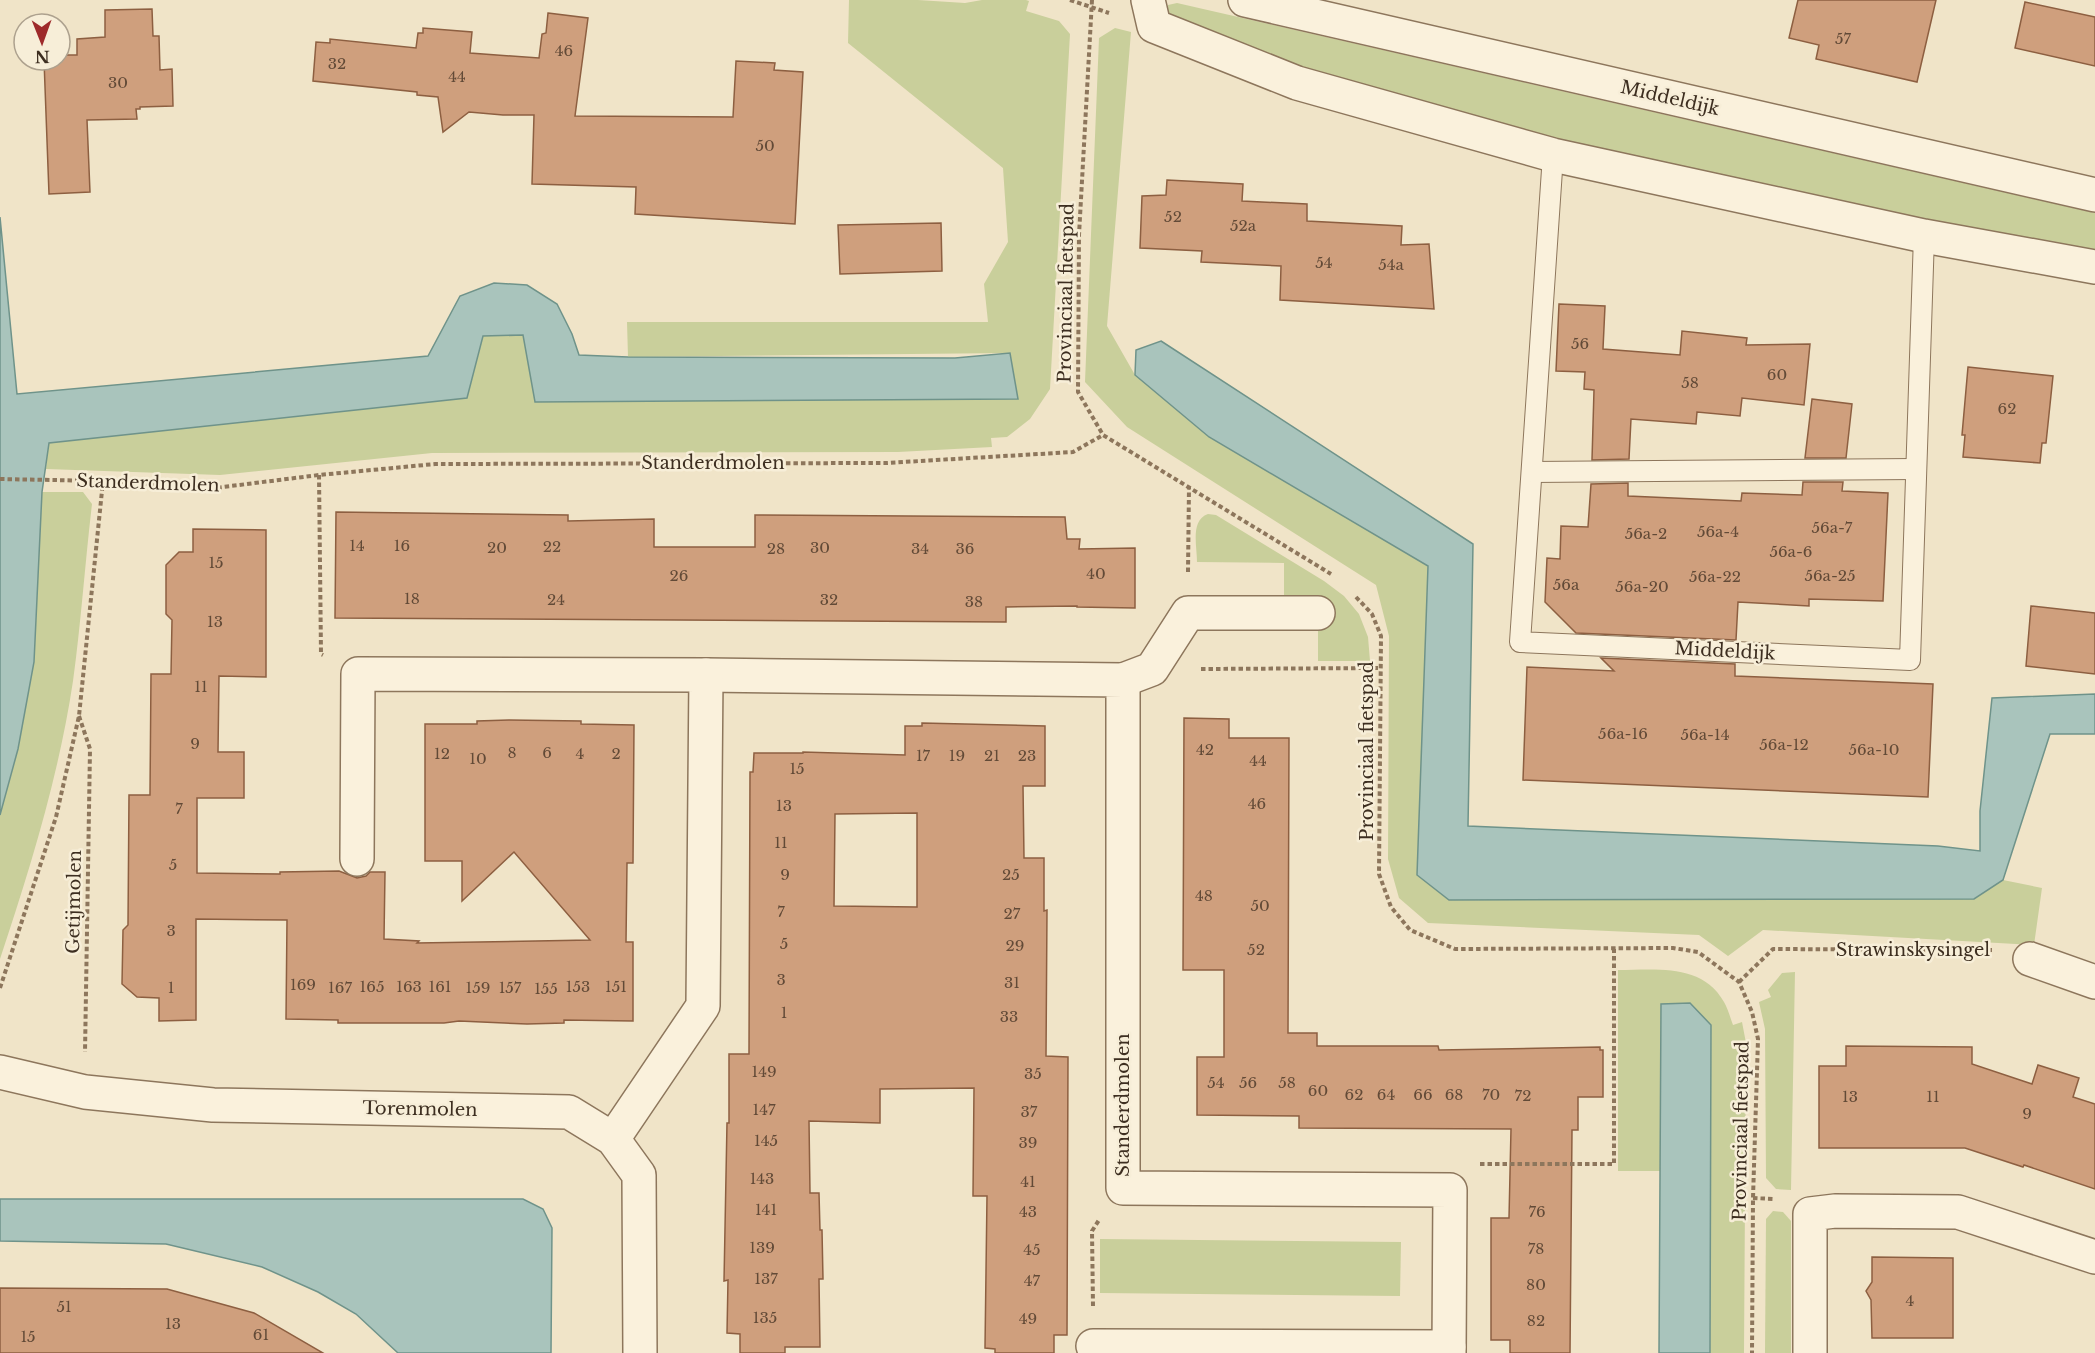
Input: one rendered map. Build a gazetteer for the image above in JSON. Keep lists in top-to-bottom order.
{
  "streets": {
    "street": ["Middeldijk", "Standerdmolen", "Torenmolen"],
    "path": ["Provinciaal fietspad", "Getijmolen", "Strawinskysingel"]
  },
  "crossings": [
    ["Provinciaal fietspad", "Standerdmolen"],
    ["Provinciaal fietspad", "Strawinskysingel"],
    ["Standerdmolen", "Getijmolen"],
    ["Getijmolen", "Torenmolen"]
  ],
  "house_numbers": [
    "57",
    "46",
    "32",
    "44",
    "30",
    "50",
    "52",
    "52a",
    "54",
    "54a",
    "56",
    "60",
    "58",
    "62",
    "56a-7",
    "56a-4",
    "56a-2",
    "14",
    "16",
    "22",
    "20",
    "30",
    "28",
    "34",
    "36",
    "56a-6",
    "15",
    "40",
    "26",
    "56a-25",
    "56a-22",
    "56a",
    "56a-20",
    "18",
    "24",
    "32",
    "38",
    "13",
    "11",
    "56a-16",
    "56a-14",
    "9",
    "56a-12",
    "42",
    "56a-10",
    "8",
    "6",
    "12",
    "4",
    "2",
    "17",
    "19",
    "21",
    "23",
    "10",
    "44",
    "15",
    "46",
    "13",
    "7",
    "11",
    "5",
    "9",
    "25",
    "48",
    "50",
    "7",
    "27",
    "3",
    "5",
    "29",
    "52",
    "3",
    "31",
    "169",
    "165",
    "163",
    "161",
    "153",
    "151",
    "1",
    "167",
    "159",
    "157",
    "155",
    "1",
    "33",
    "149",
    "35",
    "54",
    "56",
    "58",
    "60",
    "62",
    "64",
    "66",
    "68",
    "70",
    "72",
    "13",
    "11",
    "147",
    "37",
    "9",
    "145",
    "39",
    "143",
    "41",
    "141",
    "43",
    "76",
    "139",
    "78",
    "45",
    "137",
    "47",
    "80",
    "4",
    "51",
    "135",
    "49",
    "82",
    "13",
    "61",
    "15"
  ],
  "north": "bottom"
}
